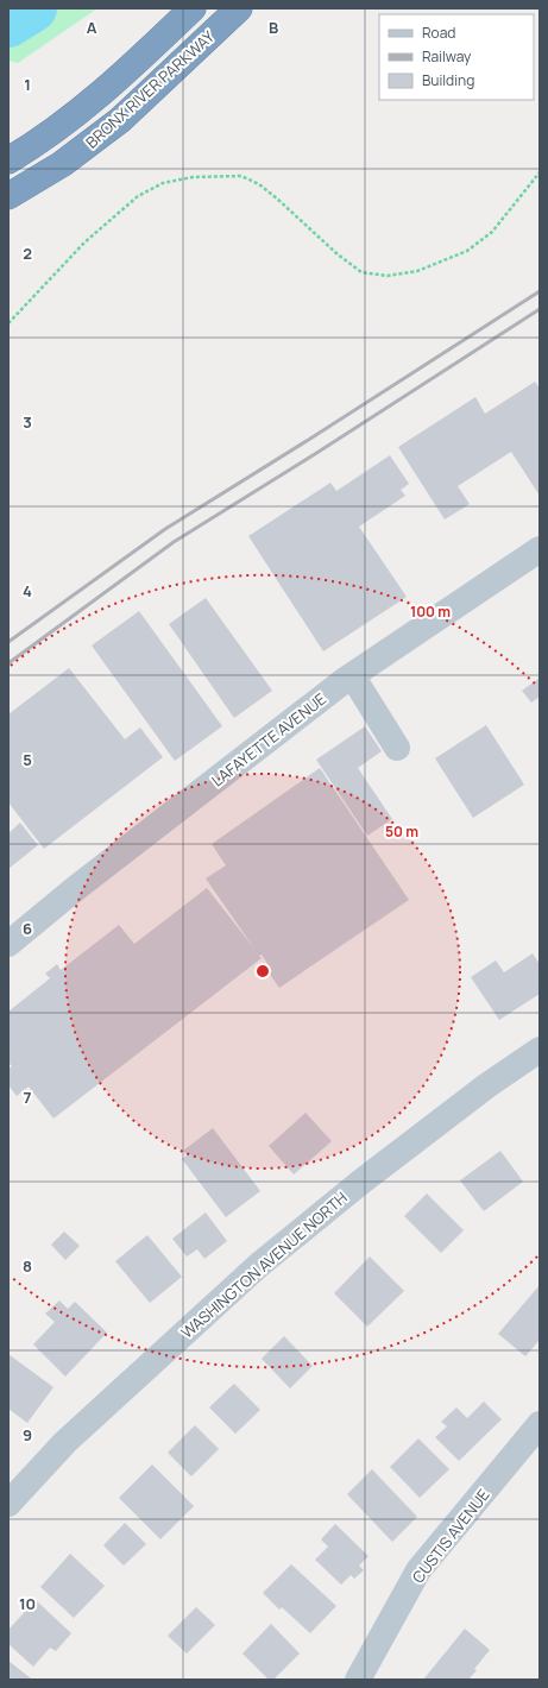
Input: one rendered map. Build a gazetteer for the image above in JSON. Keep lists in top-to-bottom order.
{
  "streets": {
    "highway": ["BRONX RIVER PARKWAY"],
    "street": ["LAFAYETTE AVENUE", "WASHINGTON AVENUE NORTH", "CUSTIS AVENUE"]
  },
  "legend": ["Road", "Railway", "Building"],
  "grid": {
    "columns": ["A", "B"],
    "rows": [
      "1",
      "2",
      "3",
      "4",
      "5",
      "6",
      "7",
      "8",
      "9",
      "10"
    ]
  },
  "rings": ["100 m", "50 m"]
}
